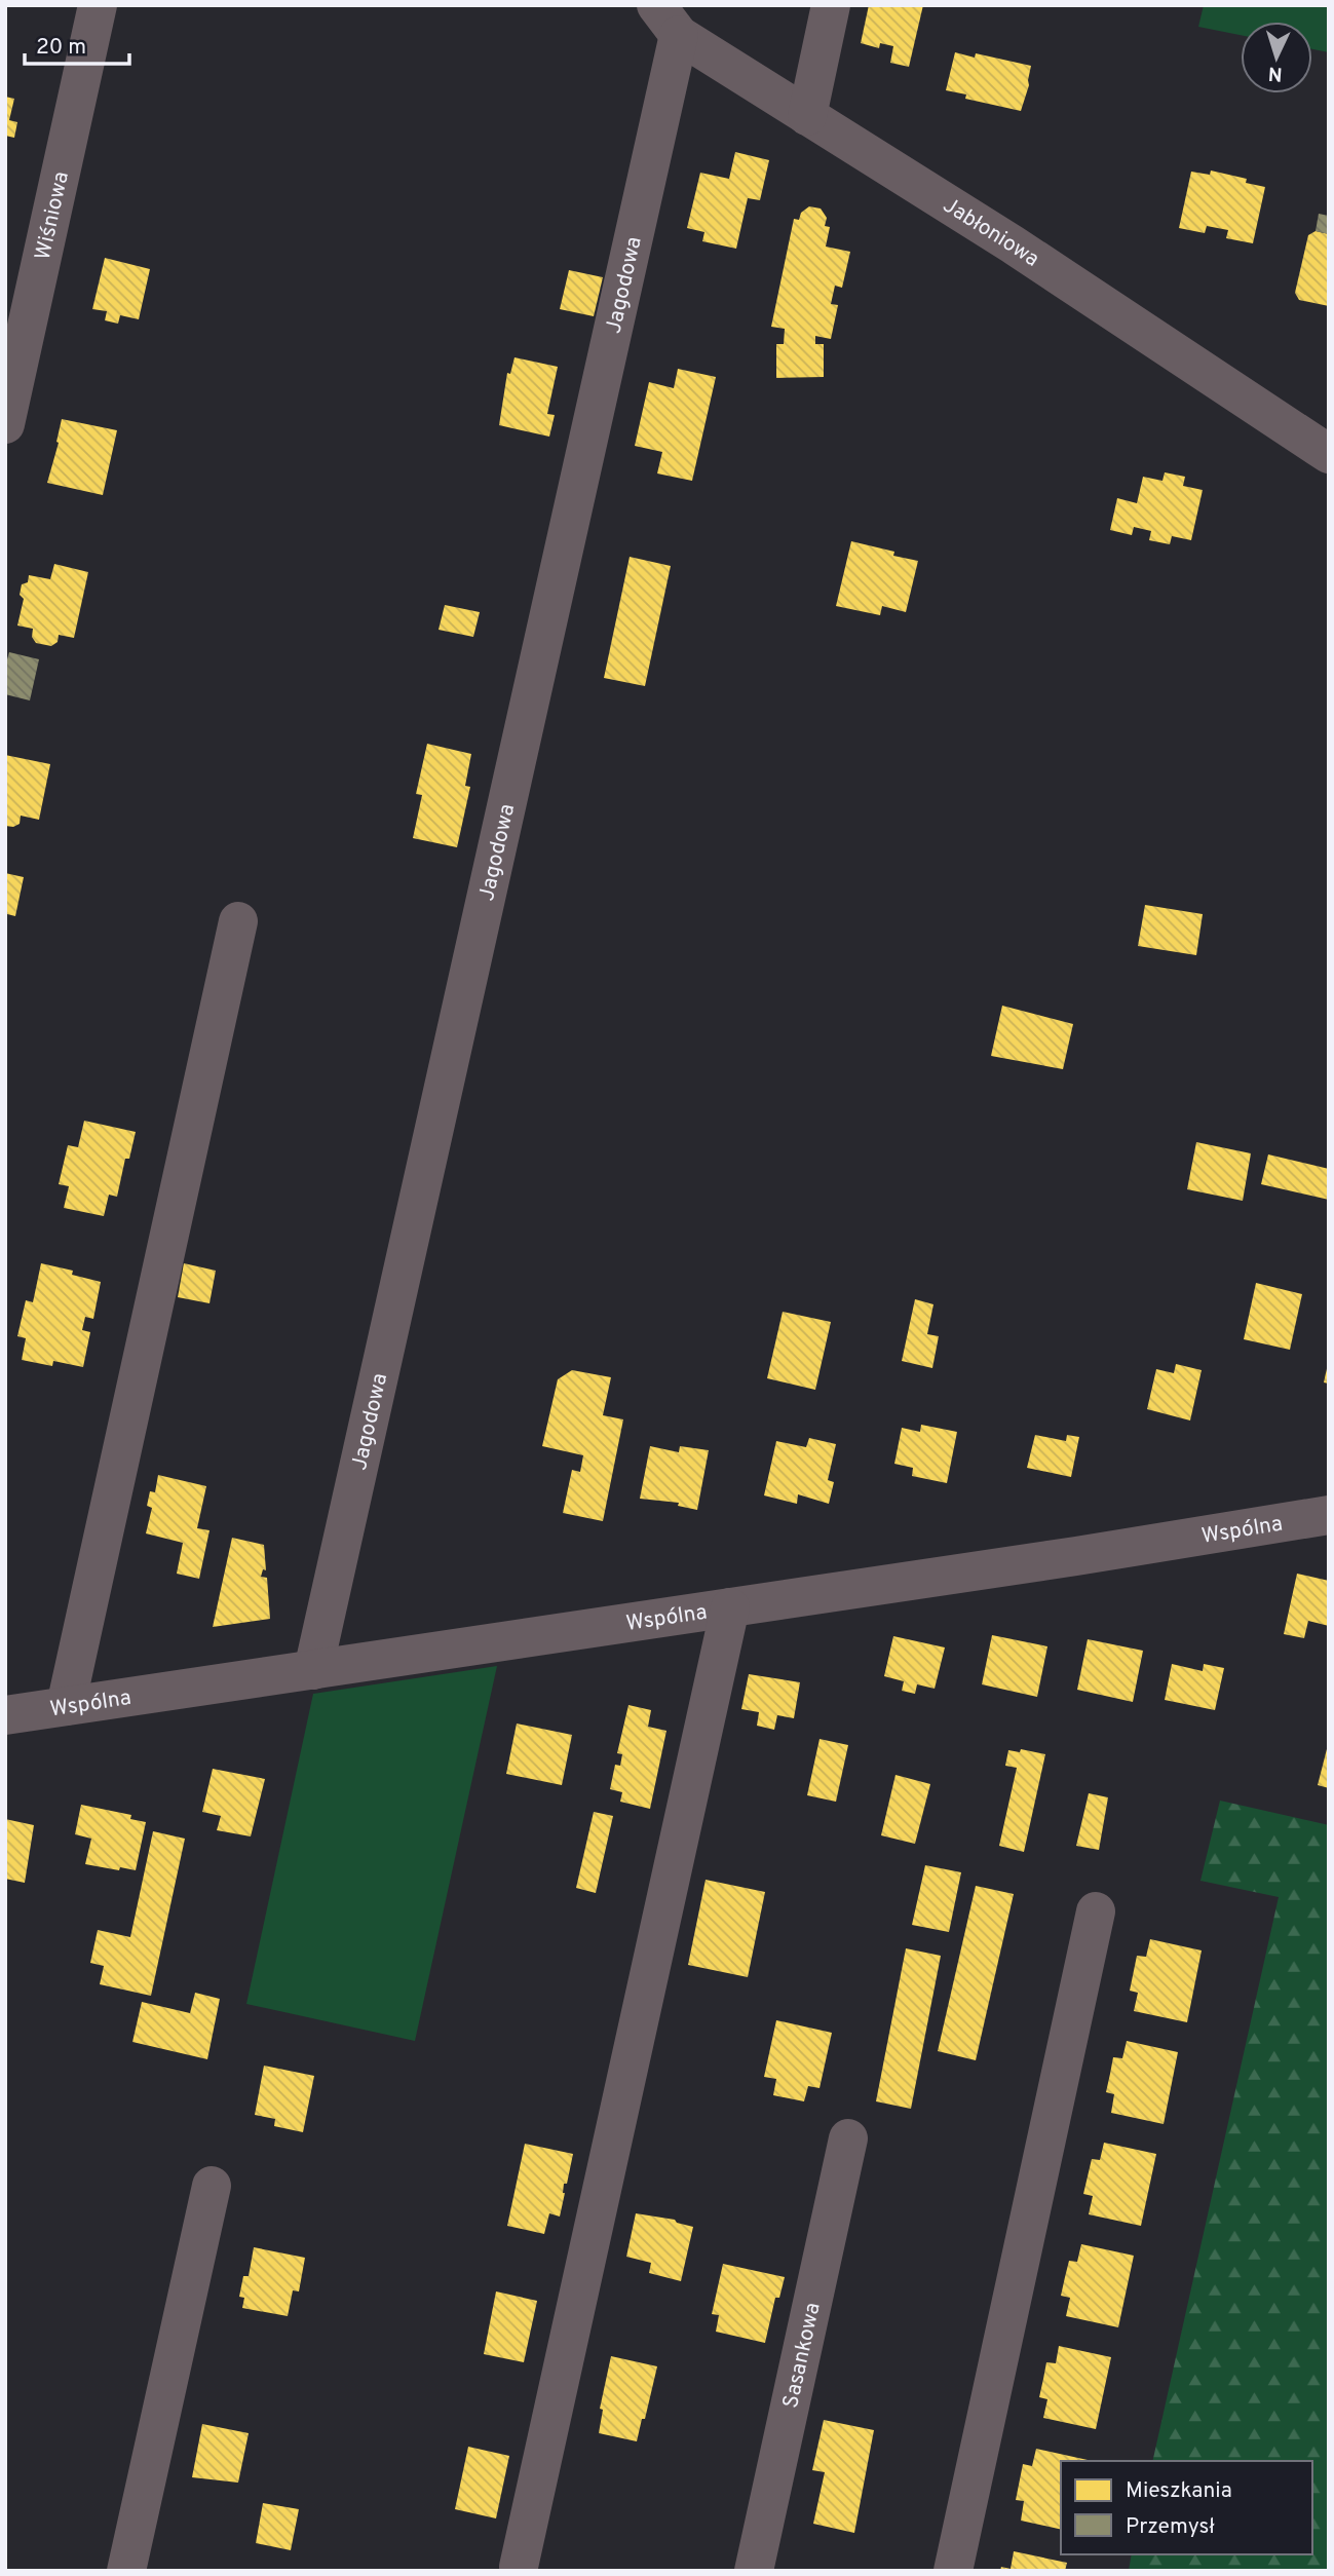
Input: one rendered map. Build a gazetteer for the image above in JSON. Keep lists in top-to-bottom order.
{
  "streets": {
    "street": [
      "Wiśniowa",
      "Jabłoniowa",
      "Jagodowa",
      "Wspólna",
      "Sasankowa"
    ]
  },
  "crossings": [
    ["Jabłoniowa", "Jagodowa"],
    ["Jagodowa", "Wspólna"]
  ],
  "legend": ["Mieszkania", "Przemysł"],
  "scale_bar": "20 m",
  "north": "bottom"
}
